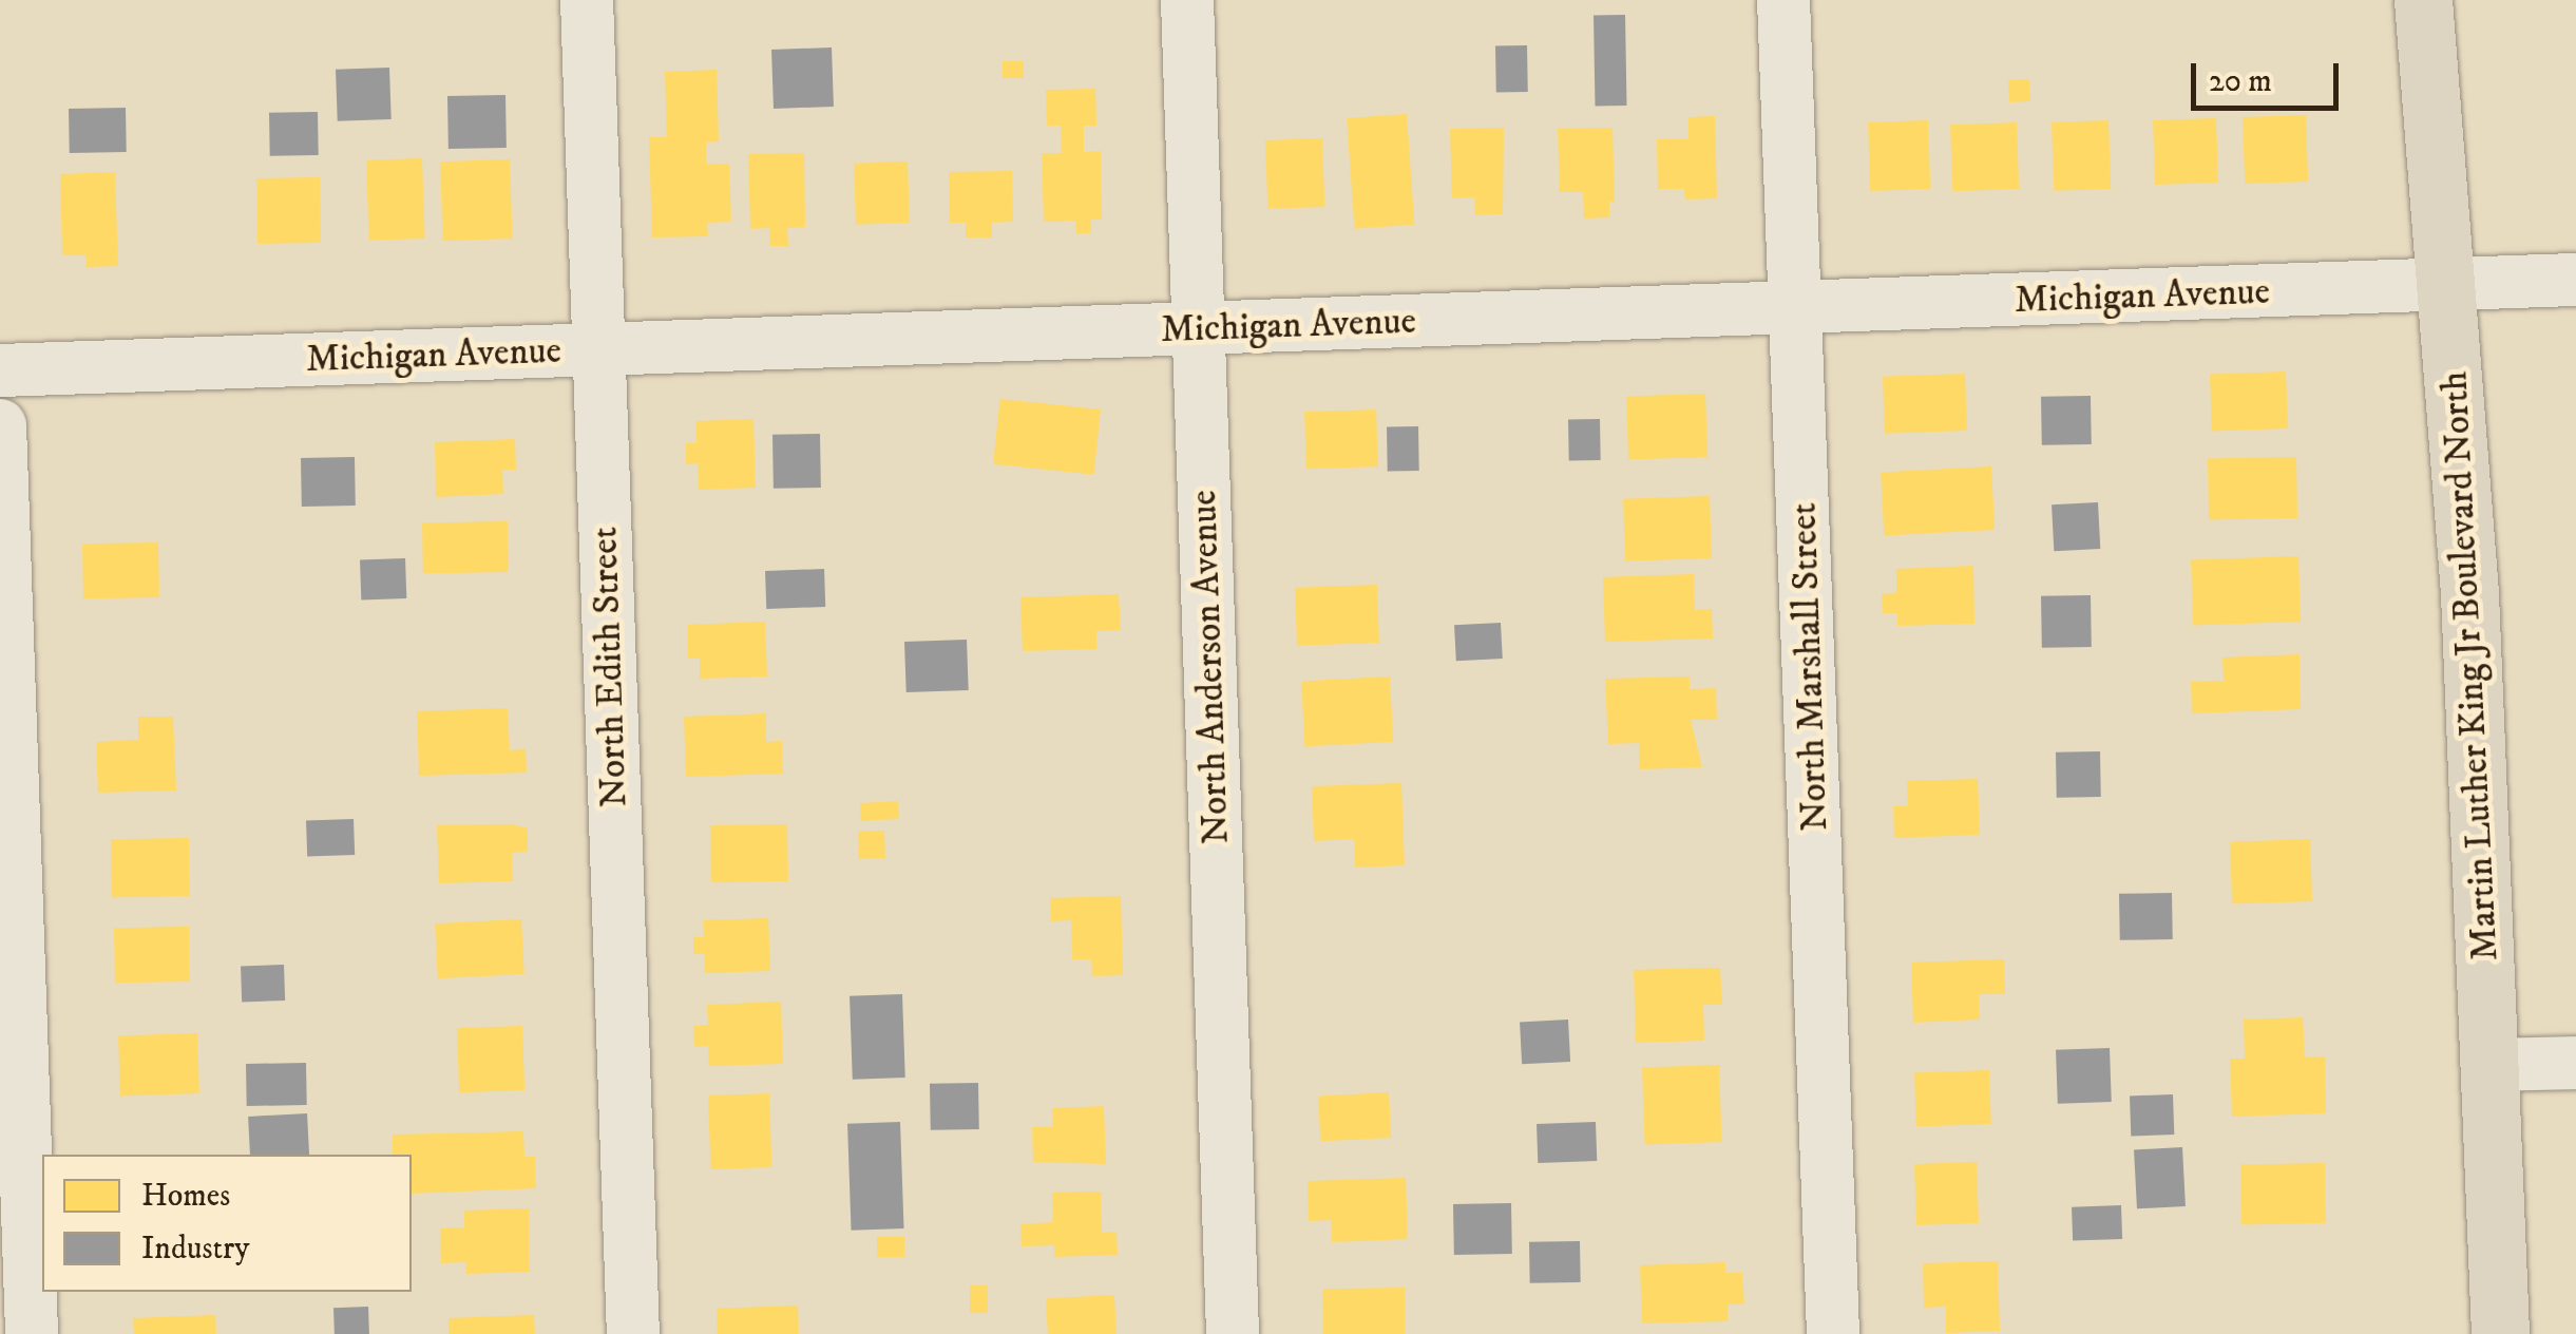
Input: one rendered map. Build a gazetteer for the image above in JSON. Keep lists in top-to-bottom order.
{
  "streets": {
    "main road": ["Martin Luther King Jr Boulevard North"],
    "street": [
      "Michigan Avenue",
      "North Edith Street",
      "North Anderson Avenue",
      "North Marshall Street"
    ]
  },
  "crossings": [
    ["Michigan Avenue", "Martin Luther King Jr Boulevard North"],
    ["Michigan Avenue", "North Edith Street"],
    ["Michigan Avenue", "North Anderson Avenue"],
    ["Michigan Avenue", "North Marshall Street"]
  ],
  "legend": ["Homes", "Industry"],
  "scale_bar": "20 m"
}
